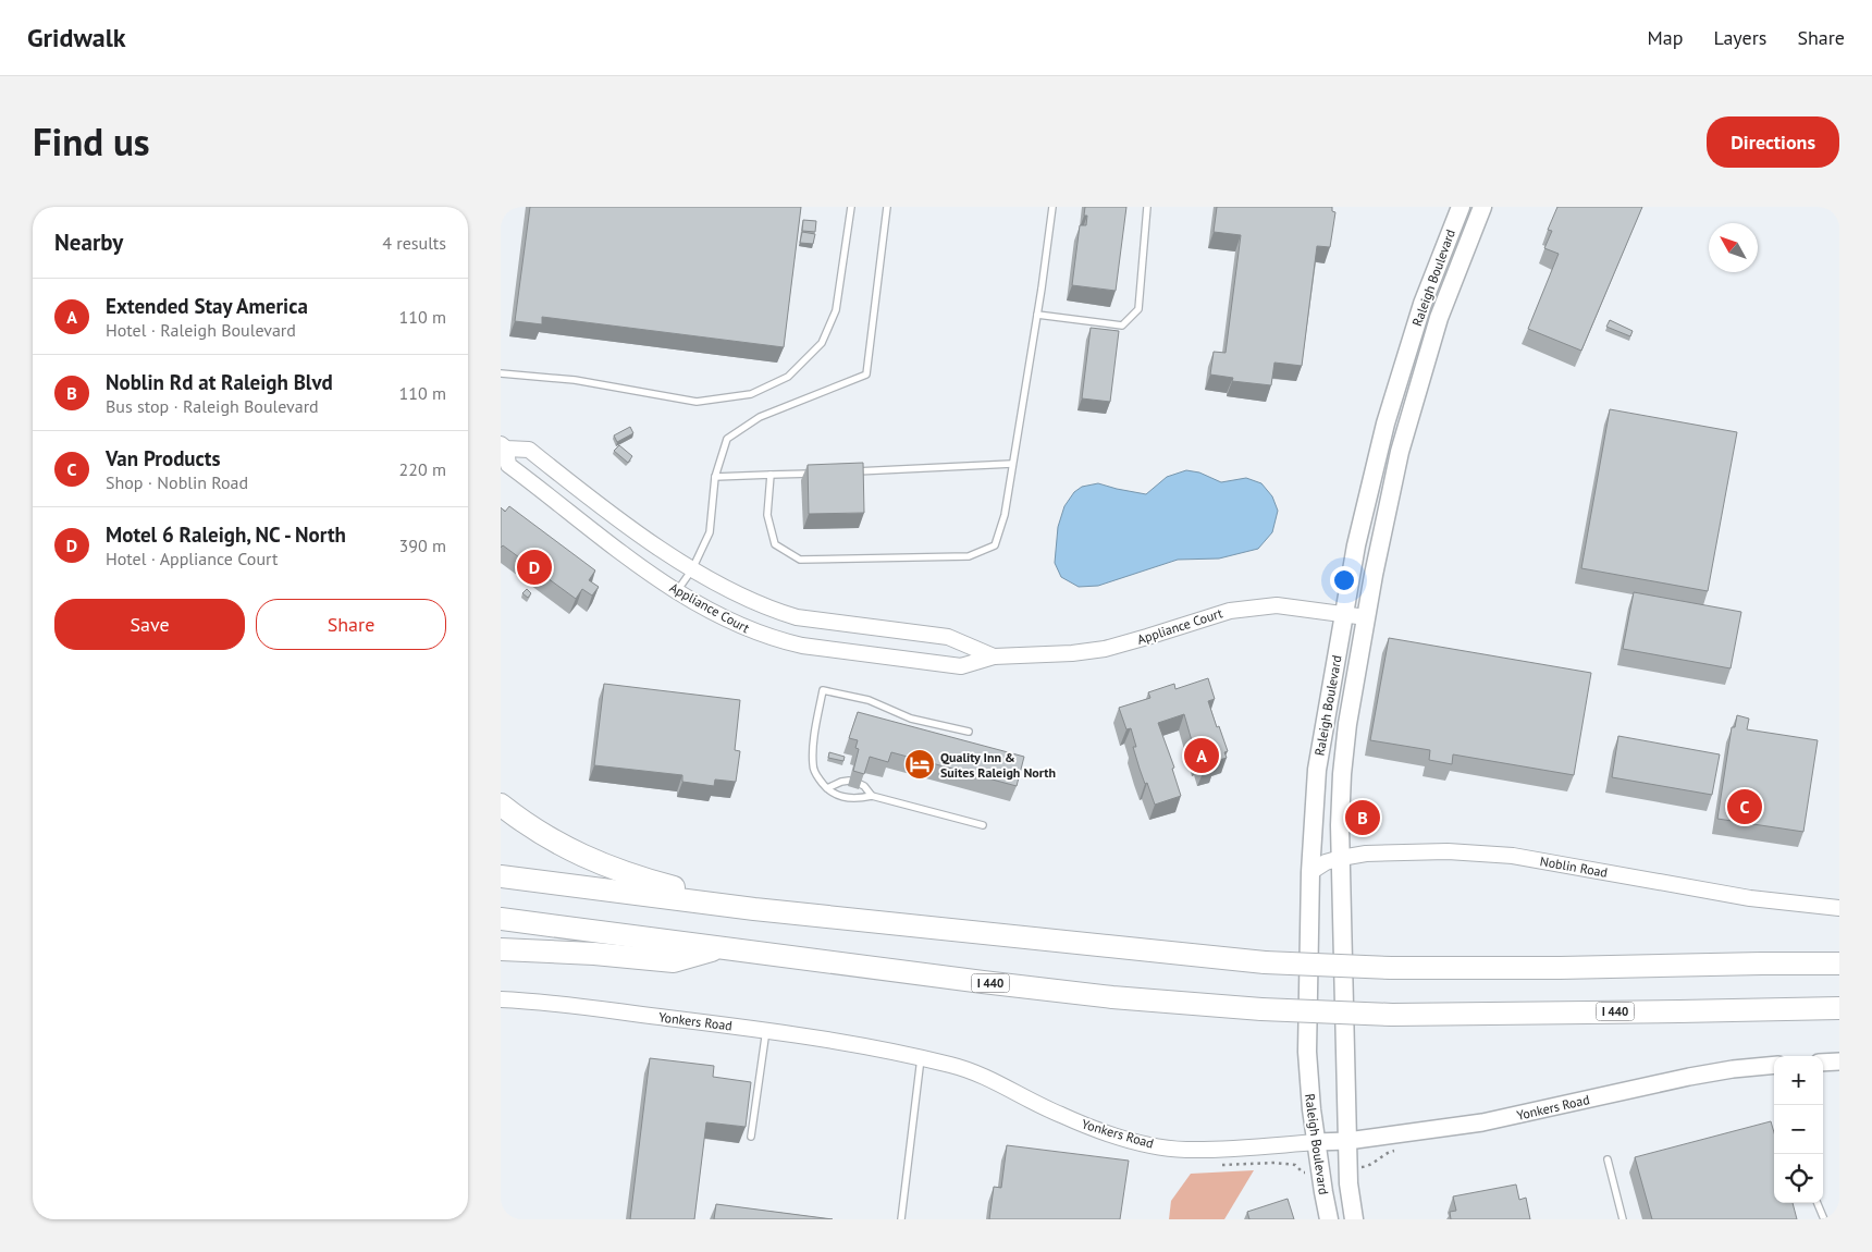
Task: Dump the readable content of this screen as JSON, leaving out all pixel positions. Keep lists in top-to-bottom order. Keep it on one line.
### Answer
{"streets":{"highway":["I 440"],"main road":["Raleigh Boulevard","Yonkers Road"],"street":["Appliance Court","Noblin Road"]},"crossings":[["Raleigh Boulevard","Appliance Court"],["Raleigh Boulevard","Noblin Road"],["Raleigh Boulevard","Yonkers Road"]],"places":{"hotel":["Quality Inn & Suites Raleigh North"]},"north":"top left","page":{"header":"Gridwalk","nav":["Map","Layers","Share"],"title":"Find us","buttons":["Directions",["Save","Share"]],"heading":["Nearby","4 results"],"list":[{"mark":"A","name":"Extended Stay America","note":"Hotel · Raleigh Boulevard","value":"110 m"},{"mark":"B","name":"Noblin Rd at Raleigh Blvd","note":"Bus stop · Raleigh Boulevard","value":"110 m"},{"mark":"C","name":"Van Products","note":"Shop · Noblin Road","value":"220 m"},{"mark":"D","name":"Motel 6 Raleigh, NC - North","note":"Hotel · Appliance Court","value":"390 m"}],"pins":["D","A","C","B"],"map_buttons":["+","−"]}}
